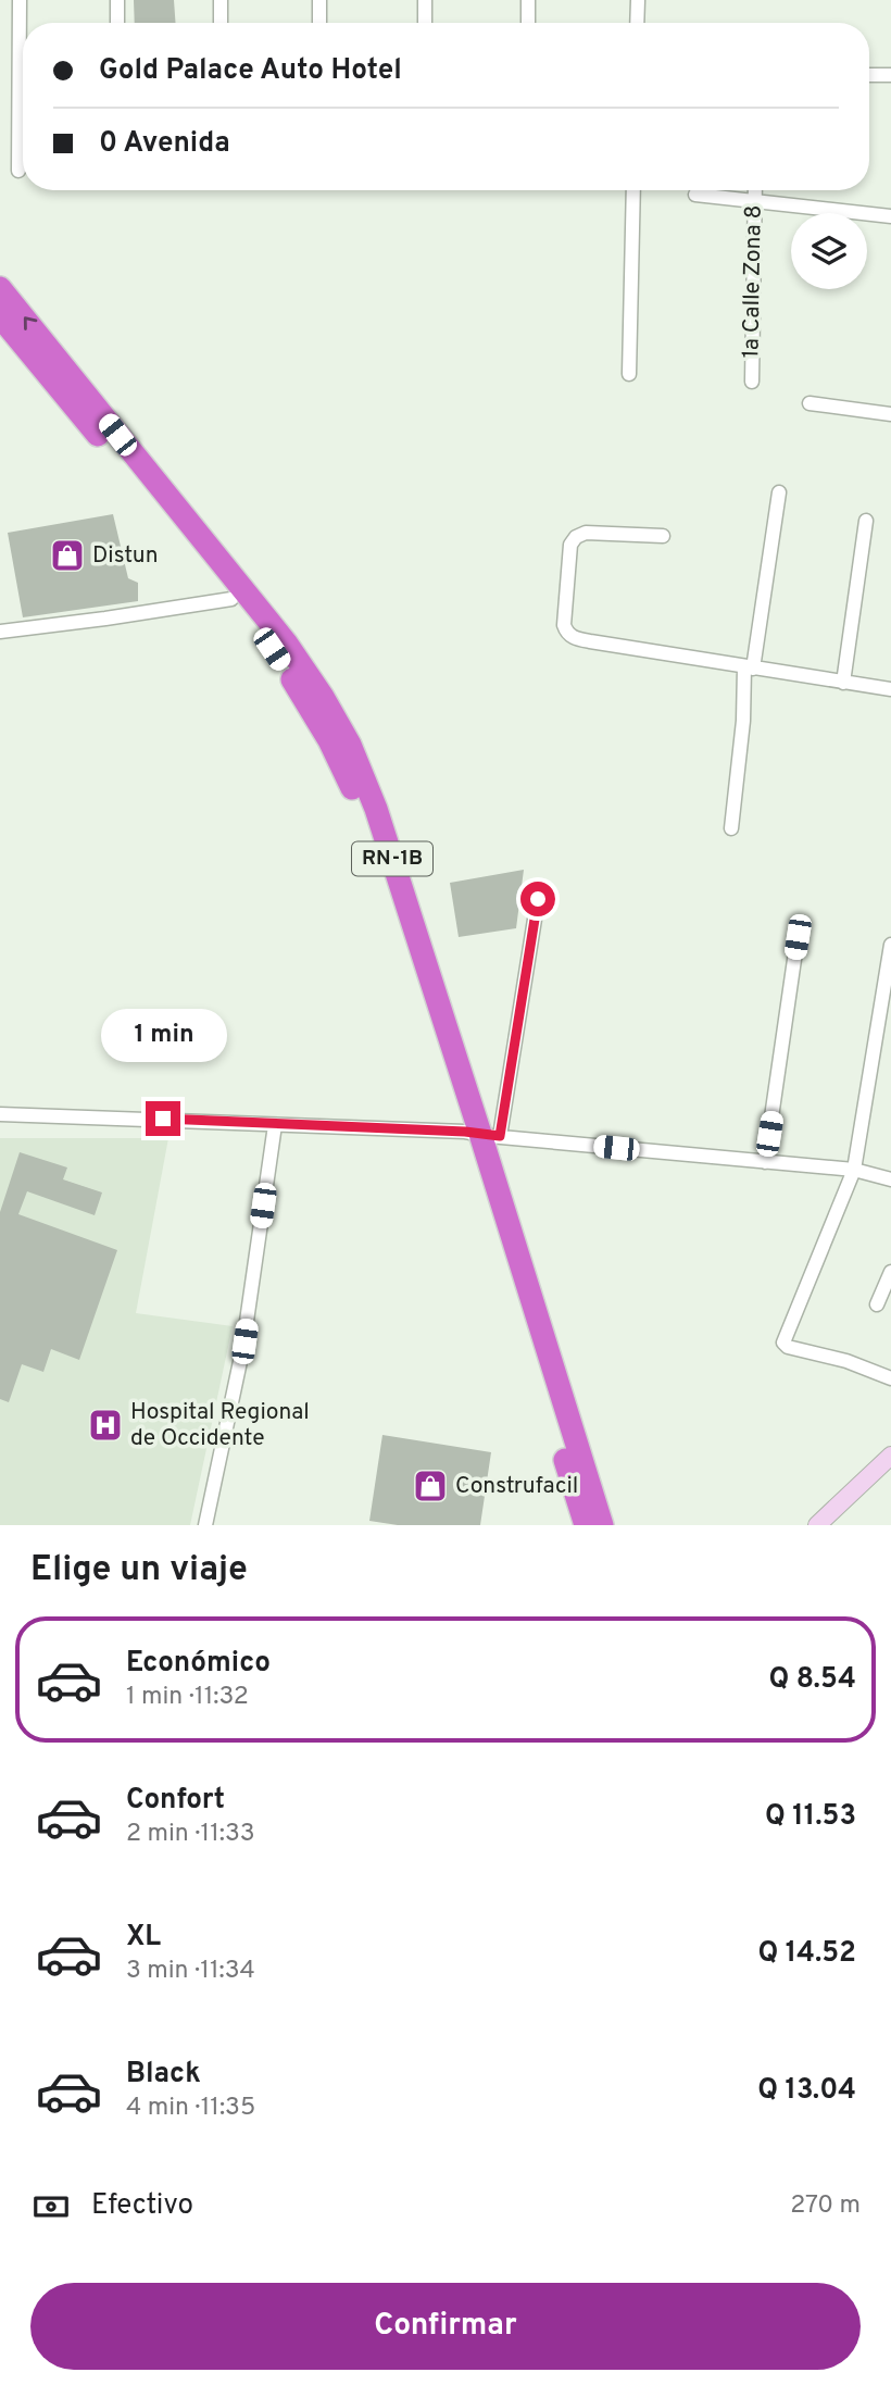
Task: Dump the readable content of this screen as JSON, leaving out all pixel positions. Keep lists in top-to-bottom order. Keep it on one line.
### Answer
{"streets":{"highway":["RN-1B"],"street":["1a Calle Zona 8"]},"places":{"shop":["Distun","Construfacil"],"hospital":["Hospital Regional de Occidente"]},"page":{"banner":["Gold Palace Auto Hotel","0 Avenida"],"bubble":"1 min","heading":"Elige un viaje","list":[{"name":"Económico","note":"1 min · 11:32","value":"Q 8.54"},{"name":"Confort","note":"2 min · 11:33","value":"Q 11.53"},{"name":"XL","note":"3 min · 11:34","value":"Q 14.52"},{"name":"Black","note":"4 min · 11:35","value":"Q 13.04"}],"pay":["Efectivo","270 m"],"buttons":"Confirmar"}}
